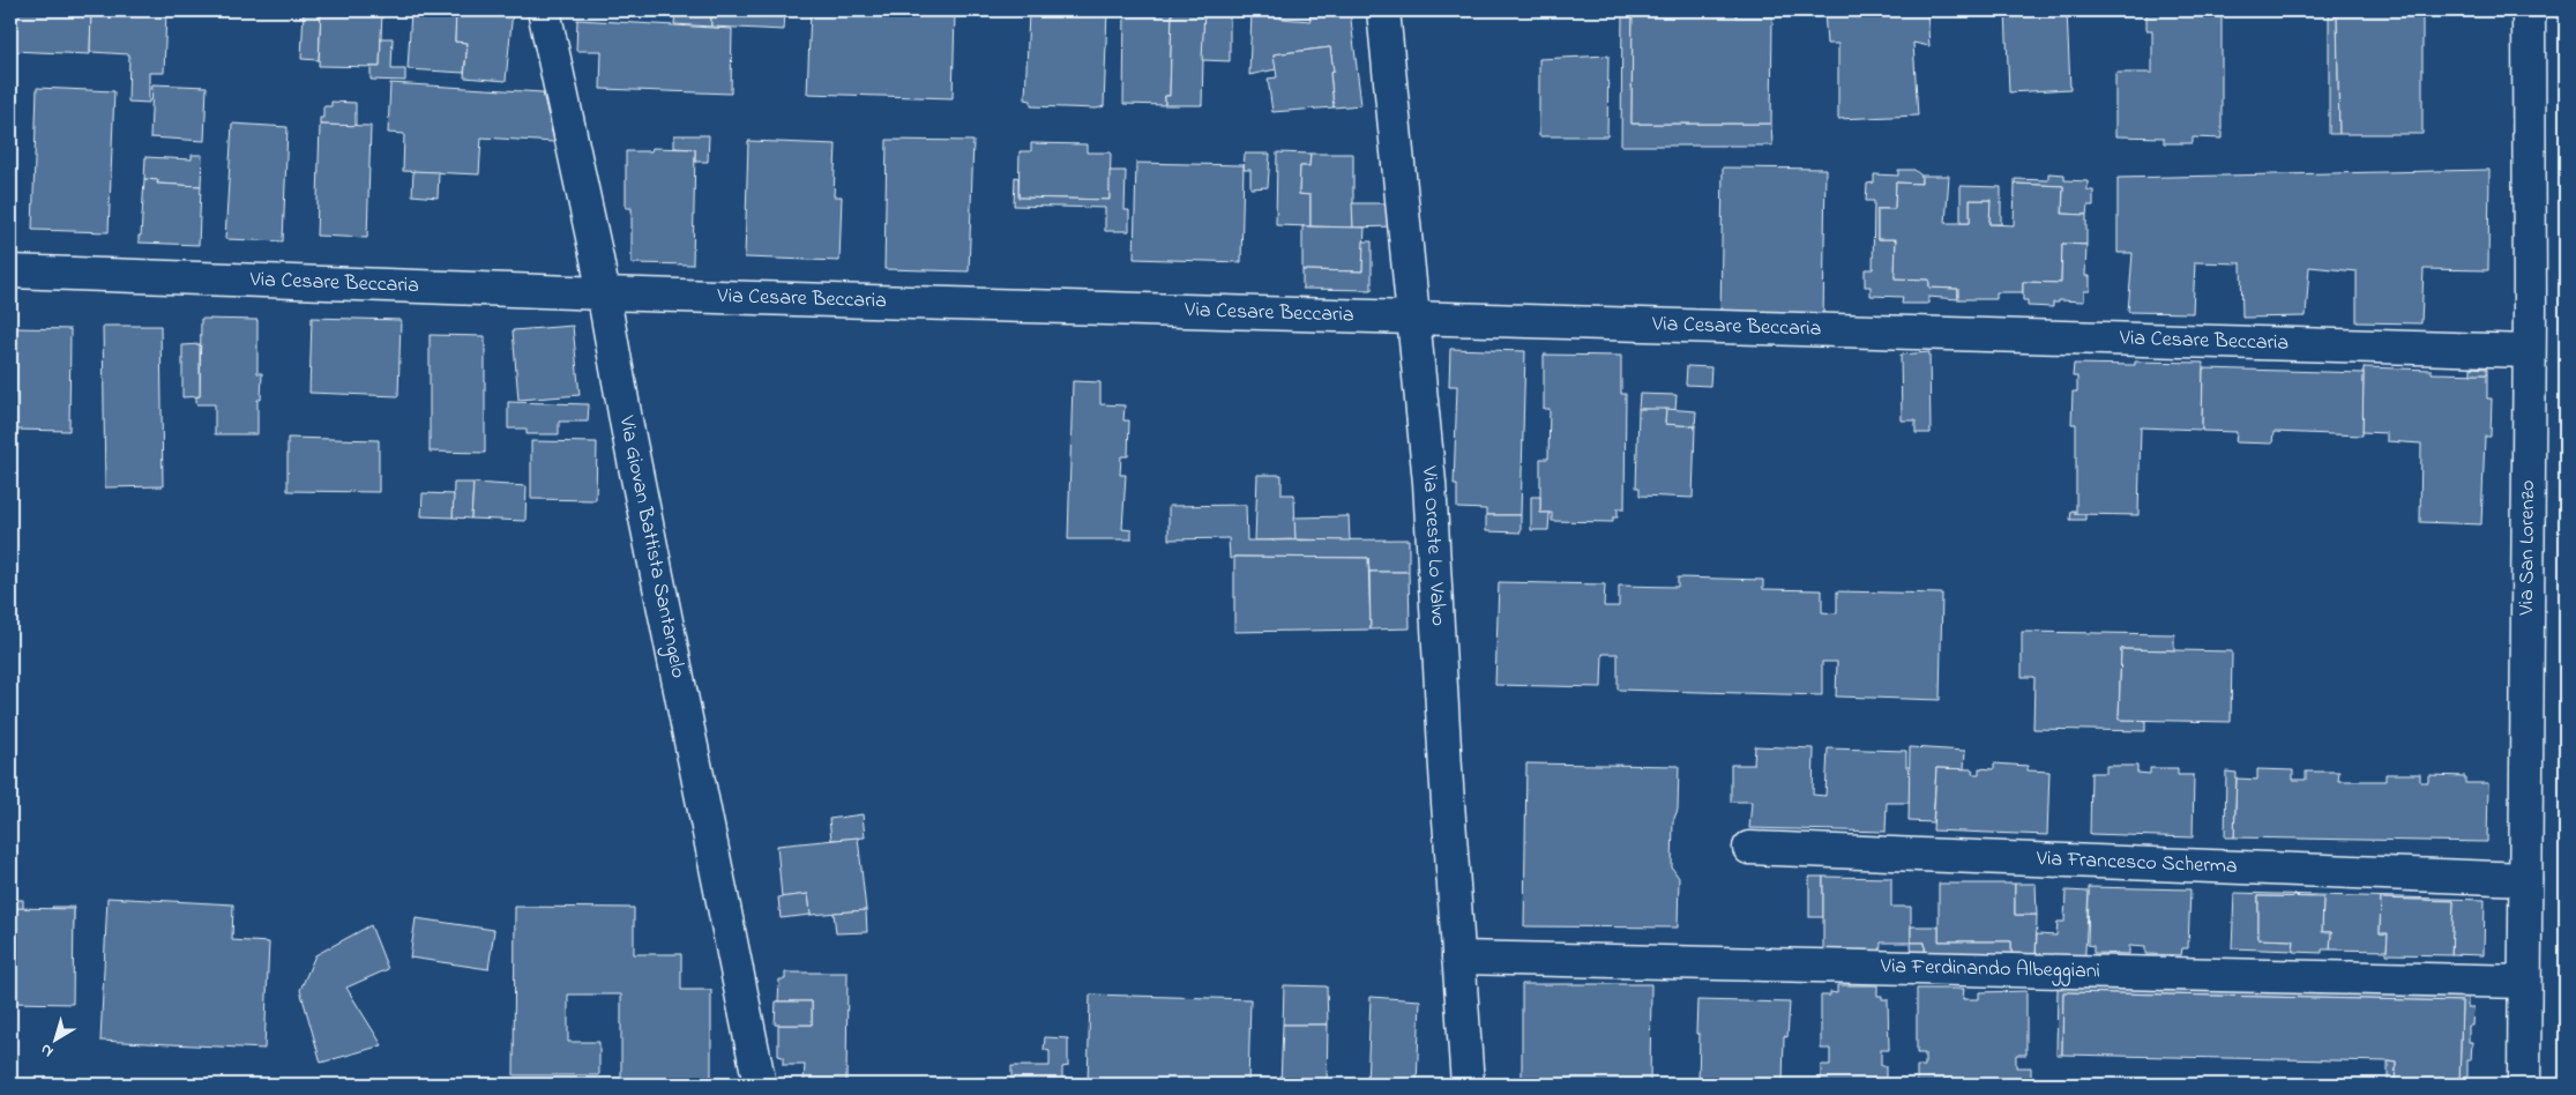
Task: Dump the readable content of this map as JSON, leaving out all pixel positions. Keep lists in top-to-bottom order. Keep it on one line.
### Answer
{"streets":{"street":["Via Cesare Beccaria","Via Oreste Lo Valvo","Via Giovan Battista Santangelo","Via San Lorenzo","Via Francesco Scherma","Via Ferdinando Albeggiani"]},"crossings":[["Via Cesare Beccaria","Via Oreste Lo Valvo"],["Via Cesare Beccaria","Via Giovan Battista Santangelo"],["Via Cesare Beccaria","Via San Lorenzo"],["Via Oreste Lo Valvo","Via Ferdinando Albeggiani"],["Via San Lorenzo","Via Francesco Scherma"],["Via San Lorenzo","Via Ferdinando Albeggiani"]],"north":"bottom left"}
